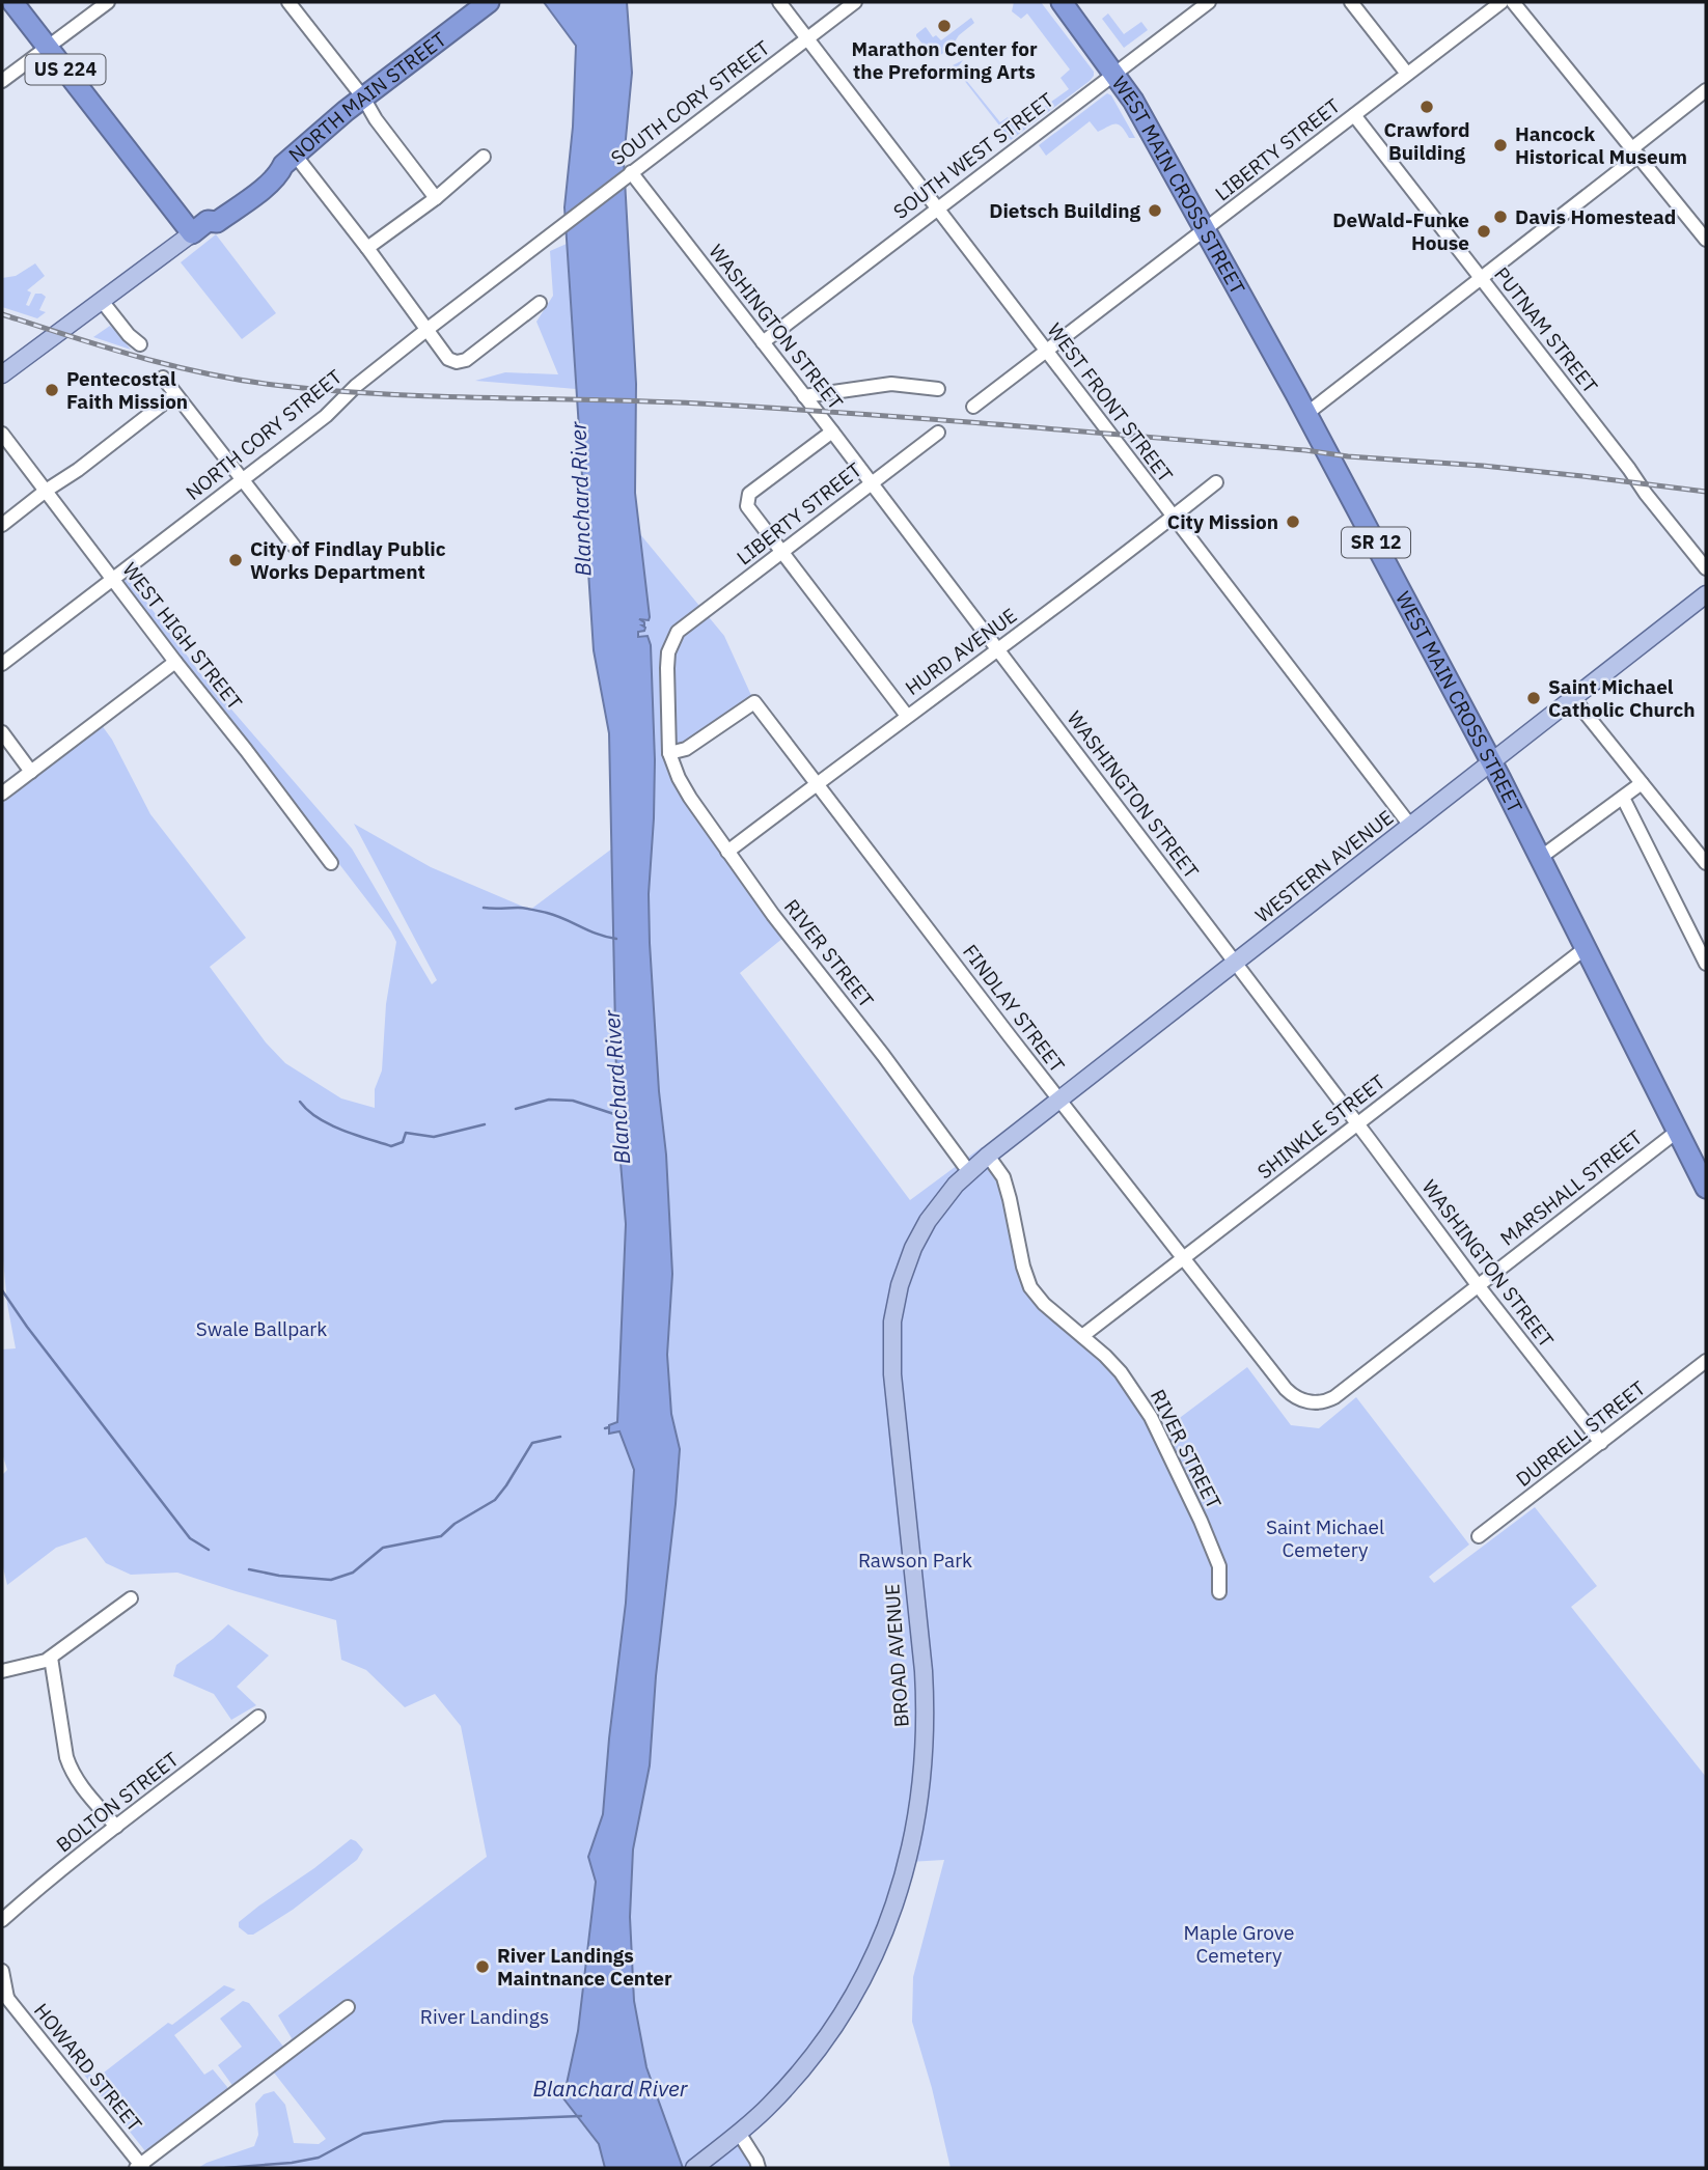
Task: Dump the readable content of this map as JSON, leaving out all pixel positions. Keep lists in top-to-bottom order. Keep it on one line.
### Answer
{"streets":{"highway":["US 224","NORTH MAIN STREET","WEST MAIN CROSS STREET","SR 12"],"main road":["WESTERN AVENUE","BROAD AVENUE"],"street":["SOUTH CORY STREET","LIBERTY STREET","SOUTH WEST STREET","WASHINGTON STREET","PUTNAM STREET","WEST FRONT STREET","NORTH CORY STREET","WEST HIGH STREET","HURD AVENUE","RIVER STREET","FINDLAY STREET","SHINKLE STREET","MARSHALL STREET","DURRELL STREET","BOLTON STREET","HOWARD STREET"]},"crossings":[["US 224","NORTH MAIN STREET"],["SOUTH CORY STREET","WASHINGTON STREET"],["SOUTH CORY STREET","WEST FRONT STREET"],["SOUTH CORY STREET","NORTH CORY STREET"],["LIBERTY STREET","WEST MAIN CROSS STREET"],["LIBERTY STREET","WASHINGTON STREET"],["LIBERTY STREET","PUTNAM STREET"],["LIBERTY STREET","WEST FRONT STREET"],["LIBERTY STREET","RIVER STREET"],["LIBERTY STREET","FINDLAY STREET"],["SOUTH WEST STREET","WEST MAIN CROSS STREET"],["SOUTH WEST STREET","WASHINGTON STREET"],["SOUTH WEST STREET","WEST FRONT STREET"],["WEST MAIN CROSS STREET","WESTERN AVENUE"],["WEST MAIN CROSS STREET","SHINKLE STREET"],["WEST MAIN CROSS STREET","MARSHALL STREET"],["WASHINGTON STREET","HURD AVENUE"],["WASHINGTON STREET","WESTERN AVENUE"],["WASHINGTON STREET","SHINKLE STREET"],["WASHINGTON STREET","MARSHALL STREET"],["WASHINGTON STREET","DURRELL STREET"],["WEST FRONT STREET","HURD AVENUE"],["WEST FRONT STREET","WESTERN AVENUE"],["NORTH CORY STREET","WEST HIGH STREET"],["HURD AVENUE","RIVER STREET"],["HURD AVENUE","FINDLAY STREET"],["WESTERN AVENUE","RIVER STREET"],["WESTERN AVENUE","FINDLAY STREET"],["WESTERN AVENUE","BROAD AVENUE"],["RIVER STREET","FINDLAY STREET"],["RIVER STREET","SHINKLE STREET"],["RIVER STREET","BROAD AVENUE"],["FINDLAY STREET","SHINKLE STREET"],["FINDLAY STREET","MARSHALL STREET"]],"water":["Blanchard River"],"parks":["Swale Ballpark","Saint Michael Cemetery","Rawson Park","Maple Grove Cemetery","River Landings"],"places":["Marathon Center for the Preforming Arts","Crawford Building","Hancock Historical Museum","Dietsch Building","Davis Homestead","DeWald-Funke House","Pentecostal Faith Mission","City Mission","City of Findlay Public Works Department","Saint Michael Catholic Church","River Landings Maintnance Center"]}
